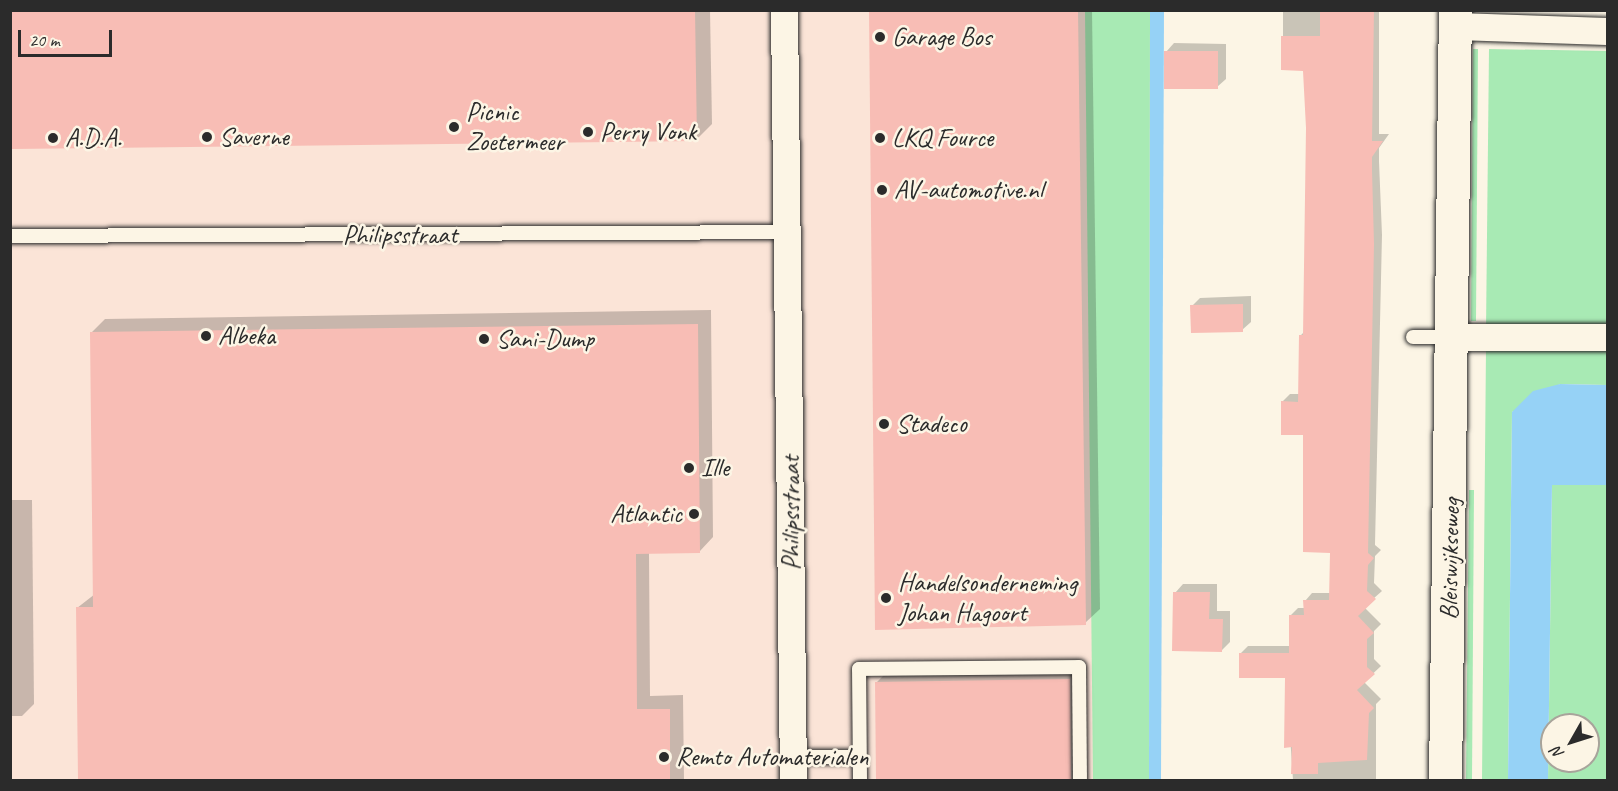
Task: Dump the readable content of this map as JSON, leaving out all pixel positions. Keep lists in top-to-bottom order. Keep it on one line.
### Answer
{"streets":{"street":["Philipsstraat","Bleiswijkseweg"]},"places":["Garage Bos","Picnic Zoetermeer","Perry Vonk","Saverne","A.D.A.","LKQ Fource","AV-automotive.nl","Albeka","Sani-Dump","Stadeco","Ille","Atlantic","Handelsonderneming Johan Hagoort","Remto Automaterialen"],"scale_bar":"20 m","north":"bottom left"}
